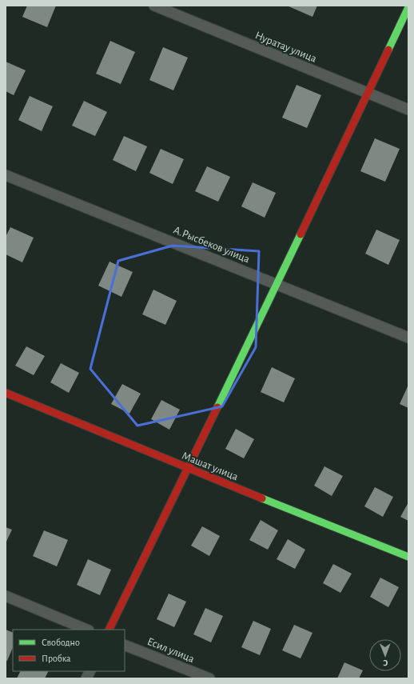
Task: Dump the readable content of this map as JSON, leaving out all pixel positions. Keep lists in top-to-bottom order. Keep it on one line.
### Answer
{"streets":{"street":["Нуратау улица","А.Рысбеков улица","Машат улица","Есил улица"]},"legend":["Свободно","Пробка"],"north":"bottom"}
